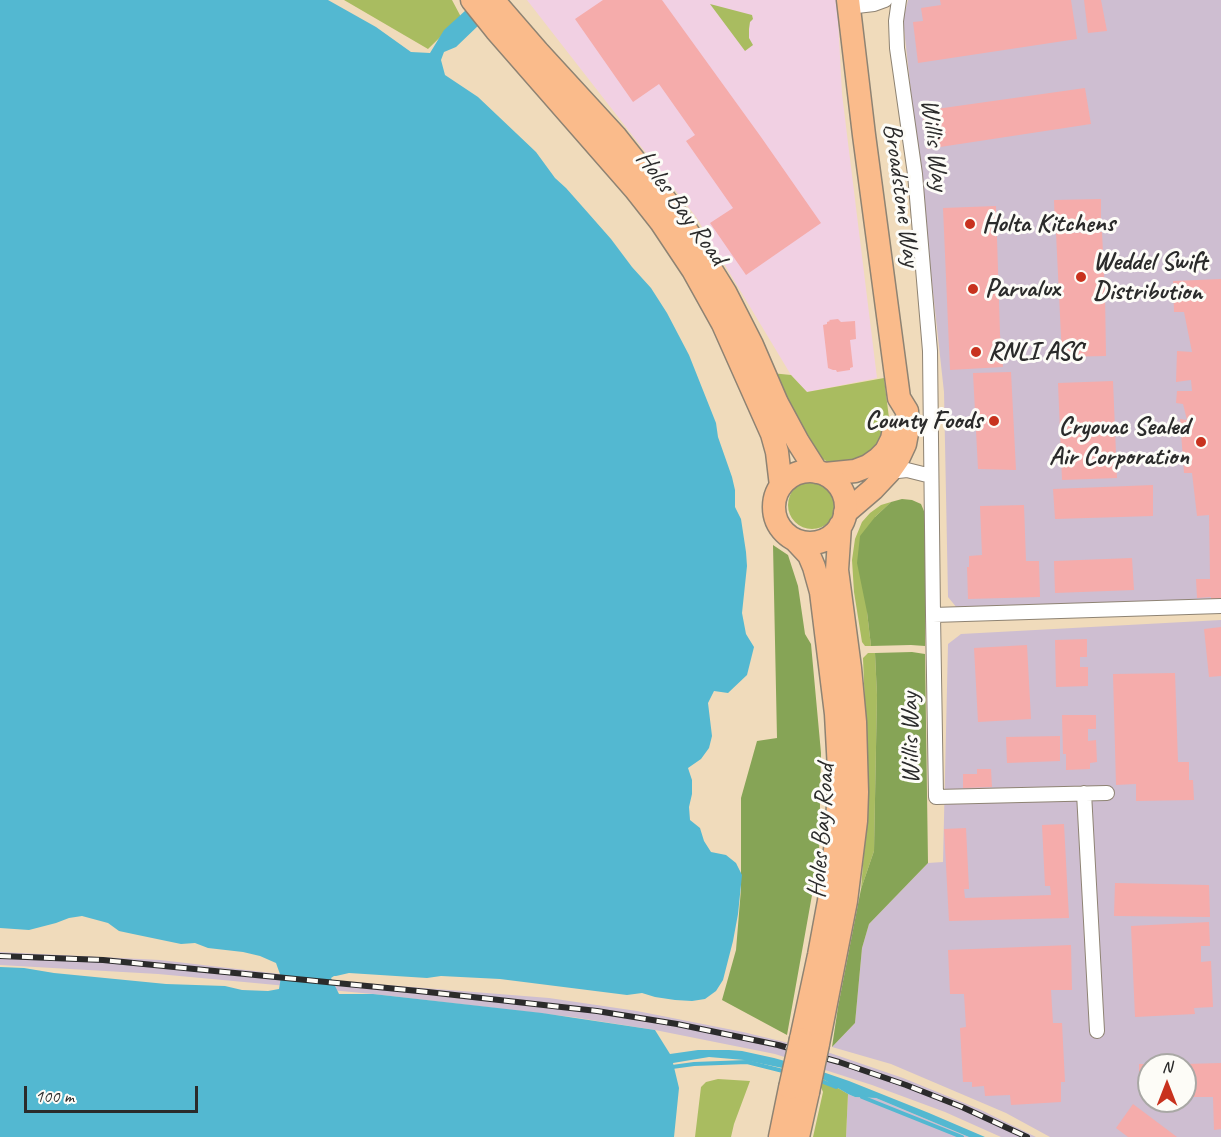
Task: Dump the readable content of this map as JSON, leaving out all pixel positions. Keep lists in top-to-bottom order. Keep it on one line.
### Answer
{"streets":{"main road":["Broadstone Way","Holes Bay Road"],"street":["Willis Way"]},"crossings":[["Broadstone Way","Holes Bay Road"]],"places":["Holta Kitchens","Weddel Swift Distribution","Parvalux","RNLI ASC","County Foods","Cryovac Sealed Air Corporation"],"scale_bar":"100 m","north":"top"}
